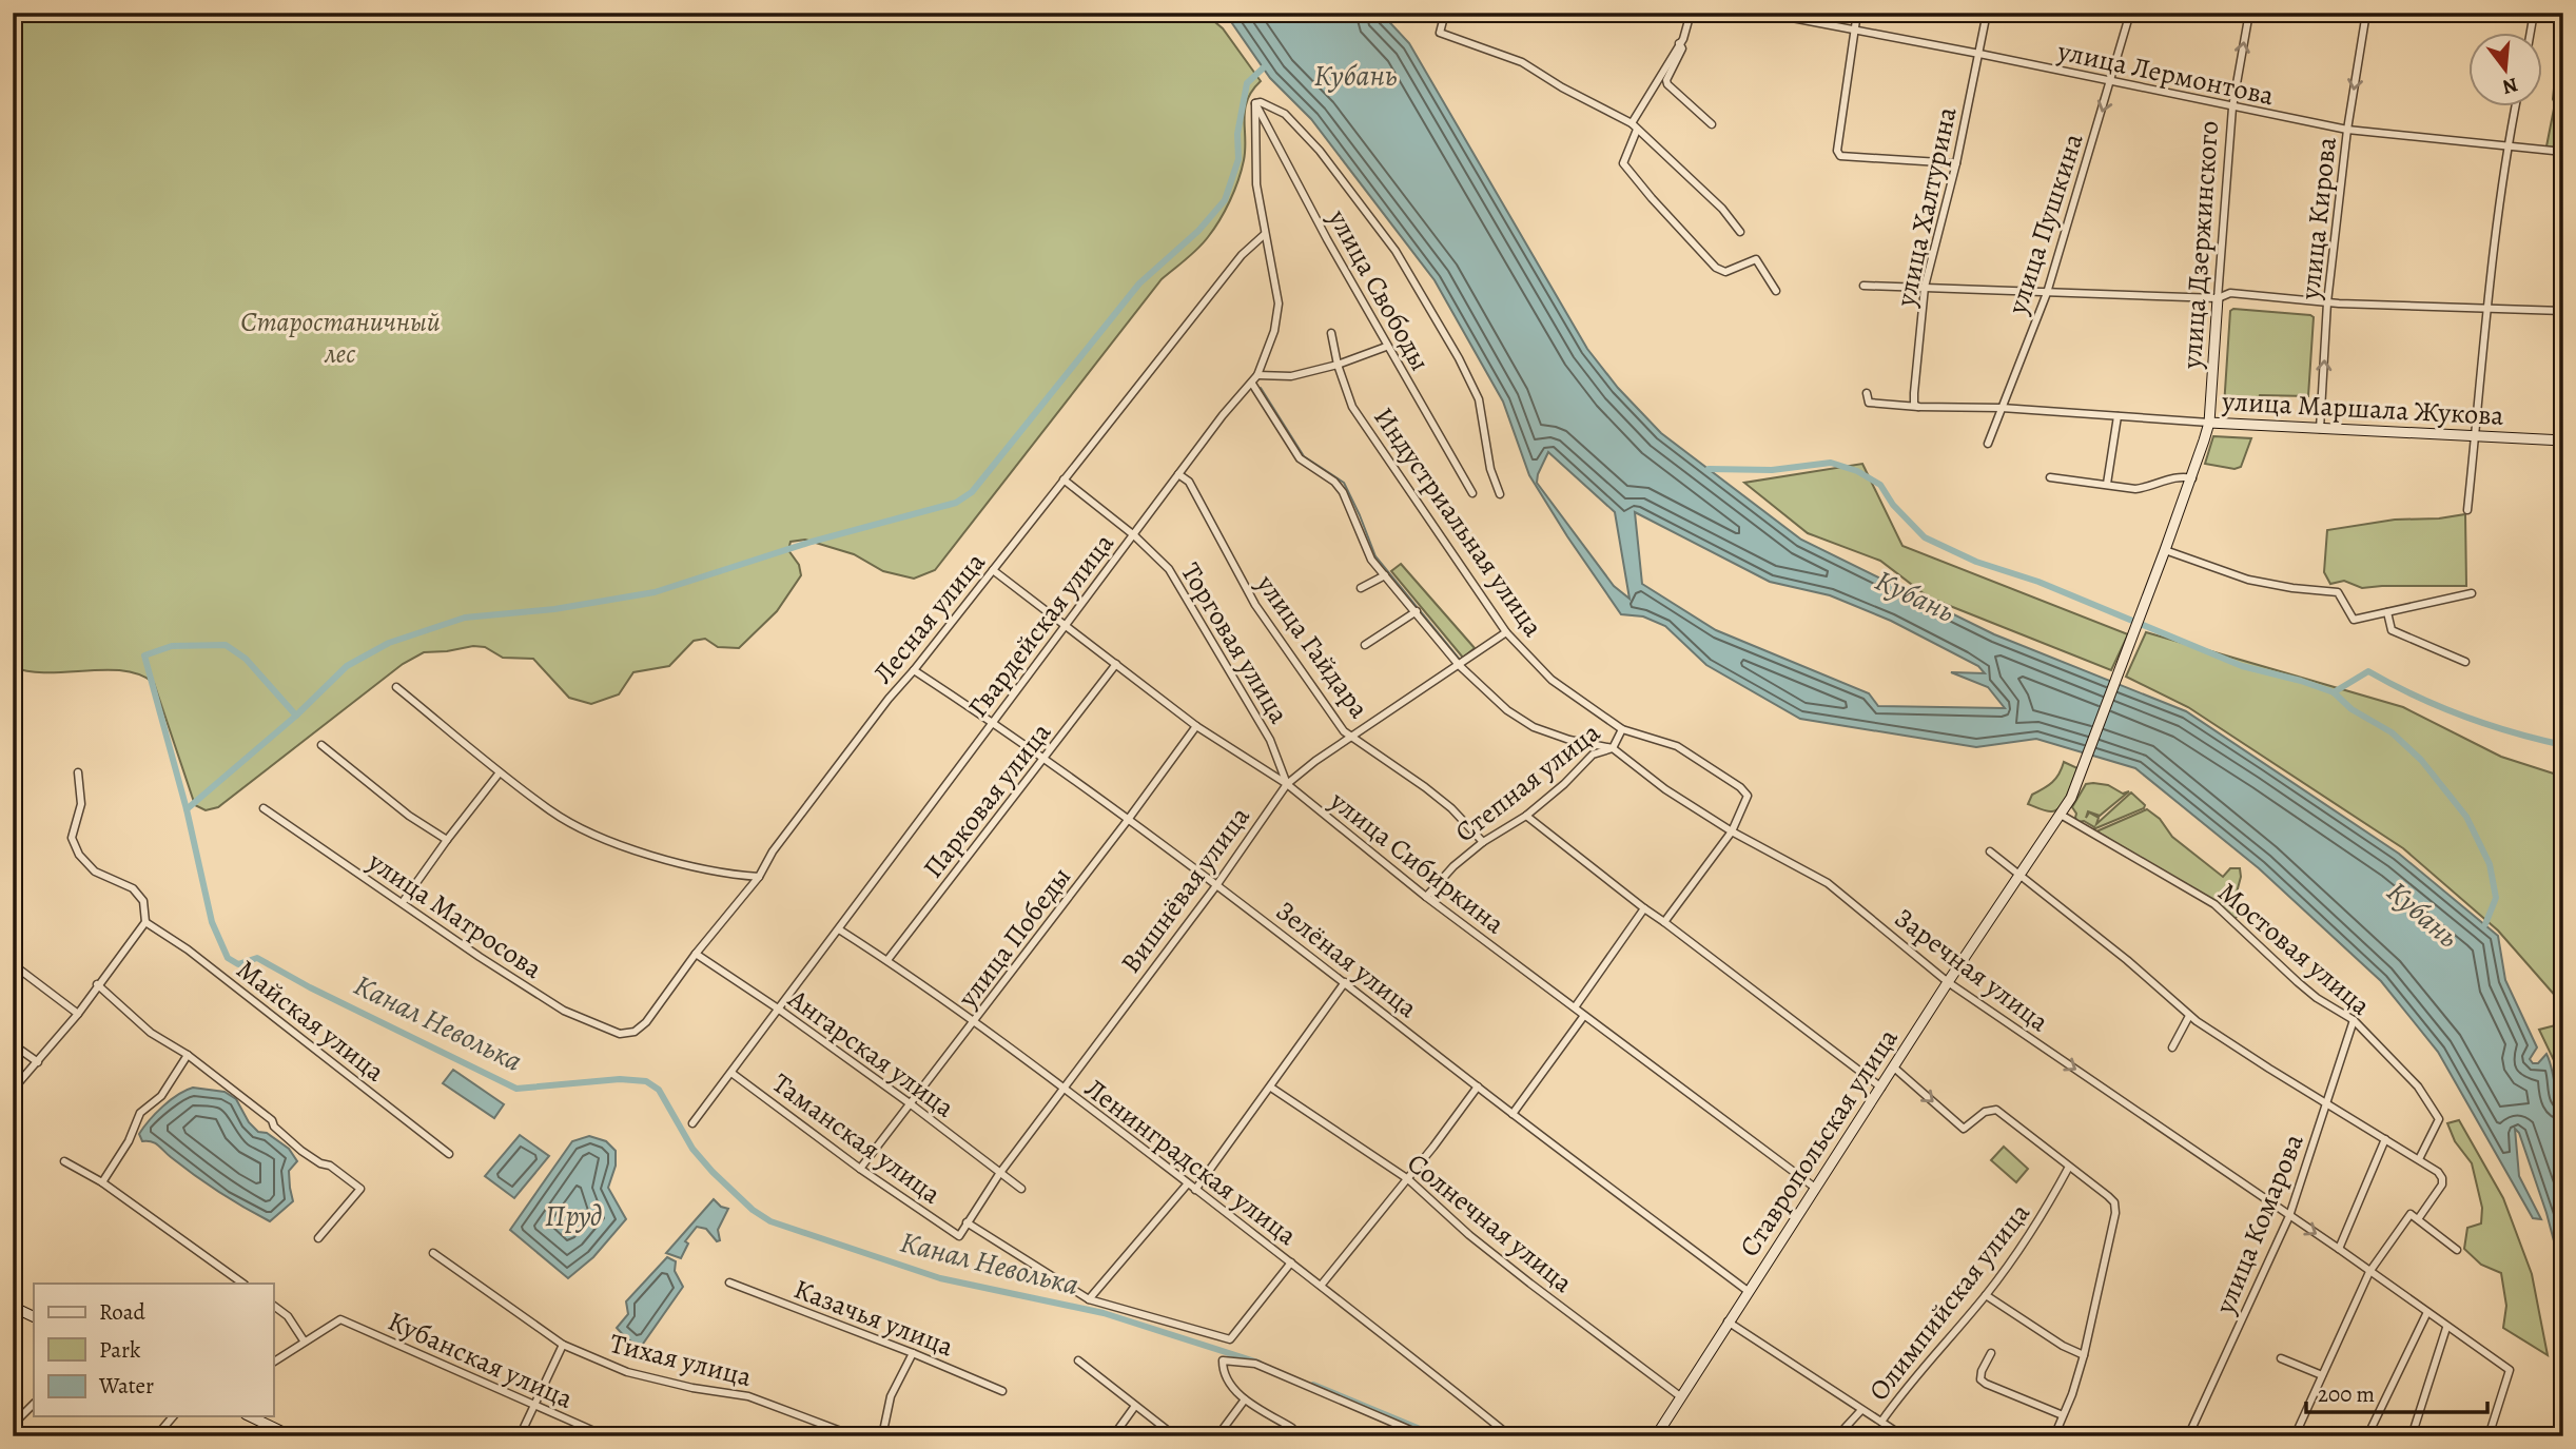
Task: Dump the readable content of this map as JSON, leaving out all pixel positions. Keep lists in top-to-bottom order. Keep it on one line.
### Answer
{"streets":{"main road":["улица Дзержинского","улица Маршала Жукова","Ставропольская улица"],"street":["улица Лермонтова","улица Халтурина","улица Кирова","улица Пушкина","улица Свободы","Индустриальная улица","Лесная улица","Гвардейская улица","Торговая улица","улица Гайдара","Степная улица","Парковая улица","улица Сибиркина","Вишнёвая улица","улица Матросова","улица Победы","Мостовая улица","Зелёная улица","Заречная улица","Майская улица","Ангарская улица","Таманская улица","Ленинградская улица","Солнечная улица","улица Комарова","Олимпийская улица","Казачья улица","Кубанская улица","Тихая улица"]},"crossings":[["улица Лермонтова","улица Халтурина"],["улица Лермонтова","улица Кирова"],["улица Лермонтова","улица Пушкина"],["улица Лермонтова","улица Дзержинского"],["улица Халтурина","улица Маршала Жукова"],["улица Кирова","улица Маршала Жукова"],["улица Пушкина","улица Маршала Жукова"],["улица Дзержинского","улица Маршала Жукова"],["улица Дзержинского","Ставропольская улица"],["улица Свободы","Гвардейская улица"],["Индустриальная улица","Степная улица"],["Индустриальная улица","Вишнёвая улица"],["Индустриальная улица","Заречная улица"],["Лесная улица","Гвардейская улица"],["Лесная улица","Торговая улица"],["Лесная улица","улица Сибиркина"],["Лесная улица","улица Матросова"],["Лесная улица","Зелёная улица"],["Лесная улица","Ангарская улица"],["Гвардейская улица","Торговая улица"],["Гвардейская улица","улица Гайдара"],["Гвардейская улица","улица Сибиркина"],["Гвардейская улица","Зелёная улица"],["Гвардейская улица","Заречная улица"],["Гвардейская улица","Ангарская улица"],["Гвардейская улица","Таманская улица"],["Гвардейская улица","Ленинградская улица"],["Торговая улица","улица Сибиркина"],["Торговая улица","Вишнёвая улица"],["улица Гайдара","Степная улица"],["улица Гайдара","Вишнёвая улица"],["Степная улица","улица Сибиркина"],["Степная улица","Заречная улица"],["Парковая улица","улица Сибиркина"],["Парковая улица","Зелёная улица"],["Парковая улица","Ленинградская улица"],["улица Сибиркина","Вишнёвая улица"],["улица Сибиркина","улица Победы"],["улица Сибиркина","Ставропольская улица"],["Вишнёвая улица","Зелёная улица"],["Вишнёвая улица","Заречная улица"],["Вишнёвая улица","Ангарская улица"],["Вишнёвая улица","Таманская улица"],["Вишнёвая улица","Ленинградская улица"],["улица Победы","Зелёная улица"],["улица Победы","Ангарская улица"],["улица Победы","Таманская улица"],["улица Победы","Ленинградская улица"],["Мостовая улица","Ставропольская улица"],["Мостовая улица","улица Комарова"],["Зелёная улица","Ставропольская улица"],["Заречная улица","Ставропольская улица"],["Заречная улица","улица Комарова"],["Таманская улица","Ленинградская улица"],["Ставропольская улица","Солнечная улица"]],"one_way":["улица Пушкина"],"water":["Кубань","Канал Неволька","Пруд"],"parks":["Старостаничный лес"],"legend":["Road","Park","Water"],"scale_bar":"200 m","north":"bottom"}
